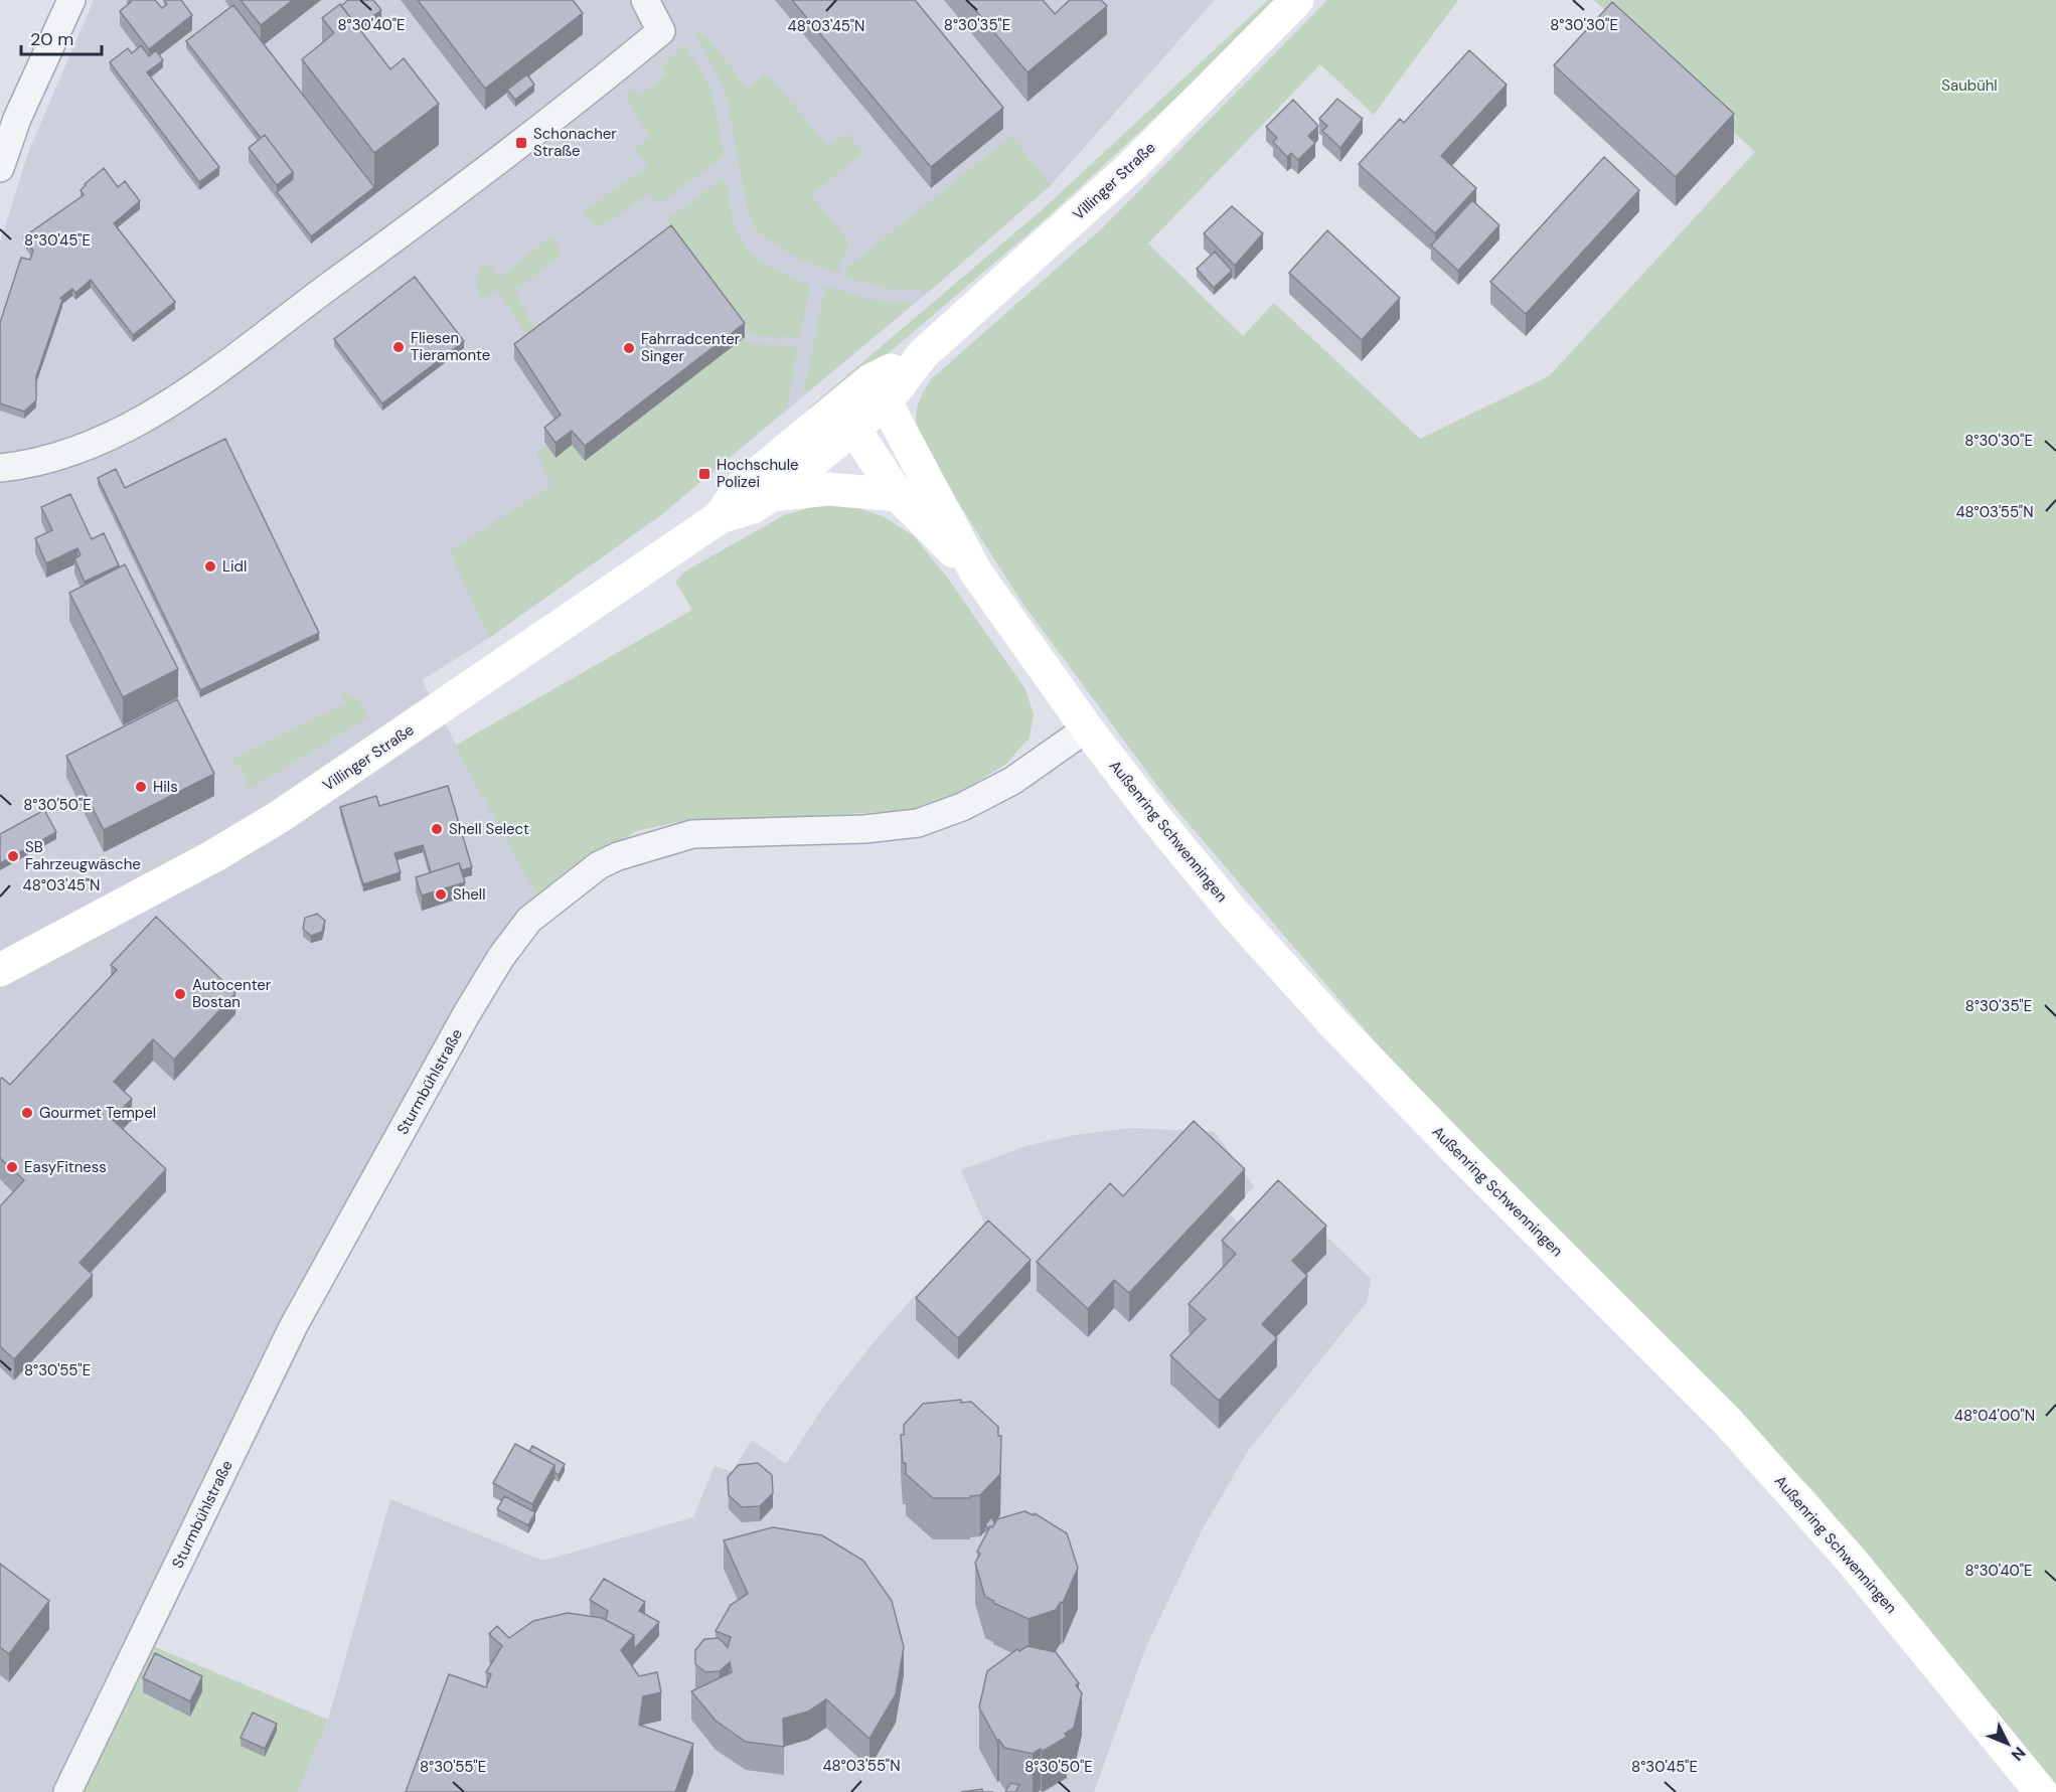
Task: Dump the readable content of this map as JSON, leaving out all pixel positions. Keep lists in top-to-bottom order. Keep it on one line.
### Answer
{"streets":{"street":["Villinger Straße","Außenring Schwenningen","Sturmbühlstraße"]},"crossings":[["Villinger Straße","Außenring Schwenningen"],["Außenring Schwenningen","Sturmbühlstraße"]],"parks":["Saubühl"],"places":{"transit":["Schonacher Straße","Hochschule Polizei"],"other":["Fliesen Tieramonte","Fahrradcenter Singer","Lidl","Hils","Shell Select","SB Fahrzeugwäsche","Shell","Autocenter Bostan","Gourmet Tempel","EasyFitness"]},"scale_bar":"20 m","north":"bottom right","coordinates":["8°30'40\"E","8°30'35\"E","8°30'30\"E","48°03'45\"N","8°30'45\"E","48°03'55\"N","8°30'50\"E","8°30'55\"E","48°04'00\"N"]}
